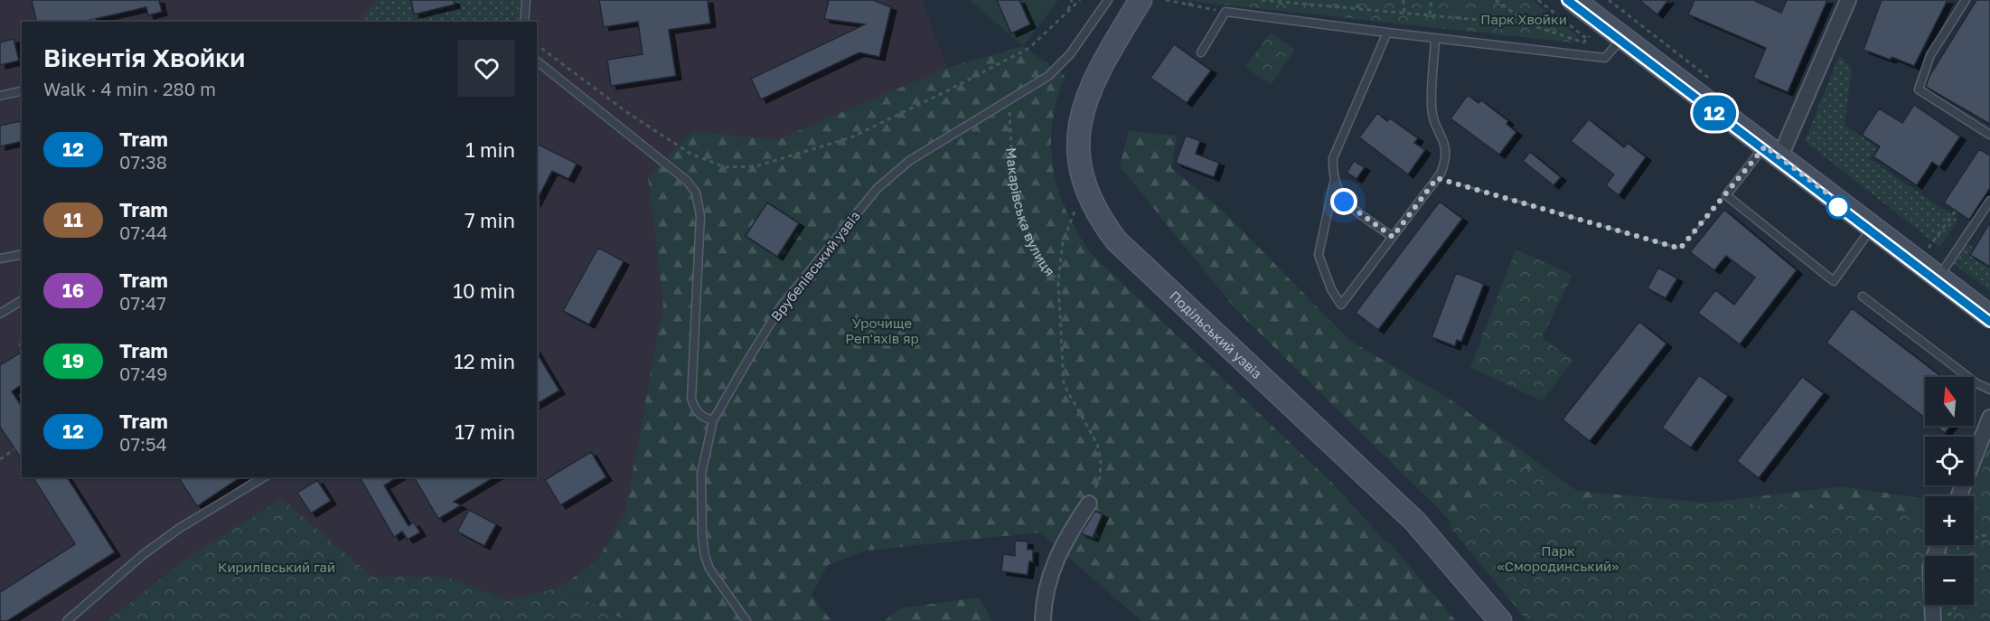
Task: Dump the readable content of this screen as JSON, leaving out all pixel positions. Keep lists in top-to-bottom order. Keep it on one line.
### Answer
{"streets":{"street":["Подільський узвіз"],"lane":["Врубелівський узвіз"],"path":["Макарівська вулиця"]},"crossings":[["Макарівська вулиця","Врубелівський узвіз"]],"parks":["Парк Хвойки","Урочище Реп'яхів яр","Парк «Смородинський»","Кирилівський гай"],"lines":["tram line 12"],"north":"top","page":{"on_map":"12","heading":["Вікентія Хвойки","Walk · 4 min · 280 m"],"list":[{"mark":"12","name":"Tram","note":"07:38","value":"1 min"},{"mark":"11","name":"Tram","note":"07:44","value":"7 min"},{"mark":"16","name":"Tram","note":"07:47","value":"10 min"},{"mark":"19","name":"Tram","note":"07:49","value":"12 min"},{"mark":"12","name":"Tram","note":"07:54","value":"17 min"}],"map_buttons":["+","−"]}}
